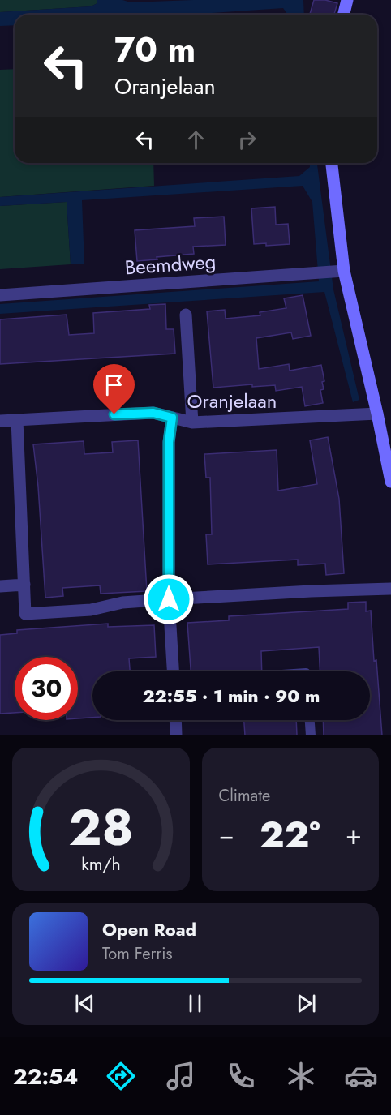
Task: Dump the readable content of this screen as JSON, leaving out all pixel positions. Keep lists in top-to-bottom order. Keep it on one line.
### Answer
{"streets":{"street":["Beemdweg","Oranjelaan"]},"page":{"turn":["70 m","Oranjelaan"],"limit":"30","trip":"22:55 · 1 min · 90 m","tile":"Climate","heat":["−","22°","+"],"song":["Open Road","Tom Ferris"],"tabs":"22:54","gauge":["28","km/h"]}}
